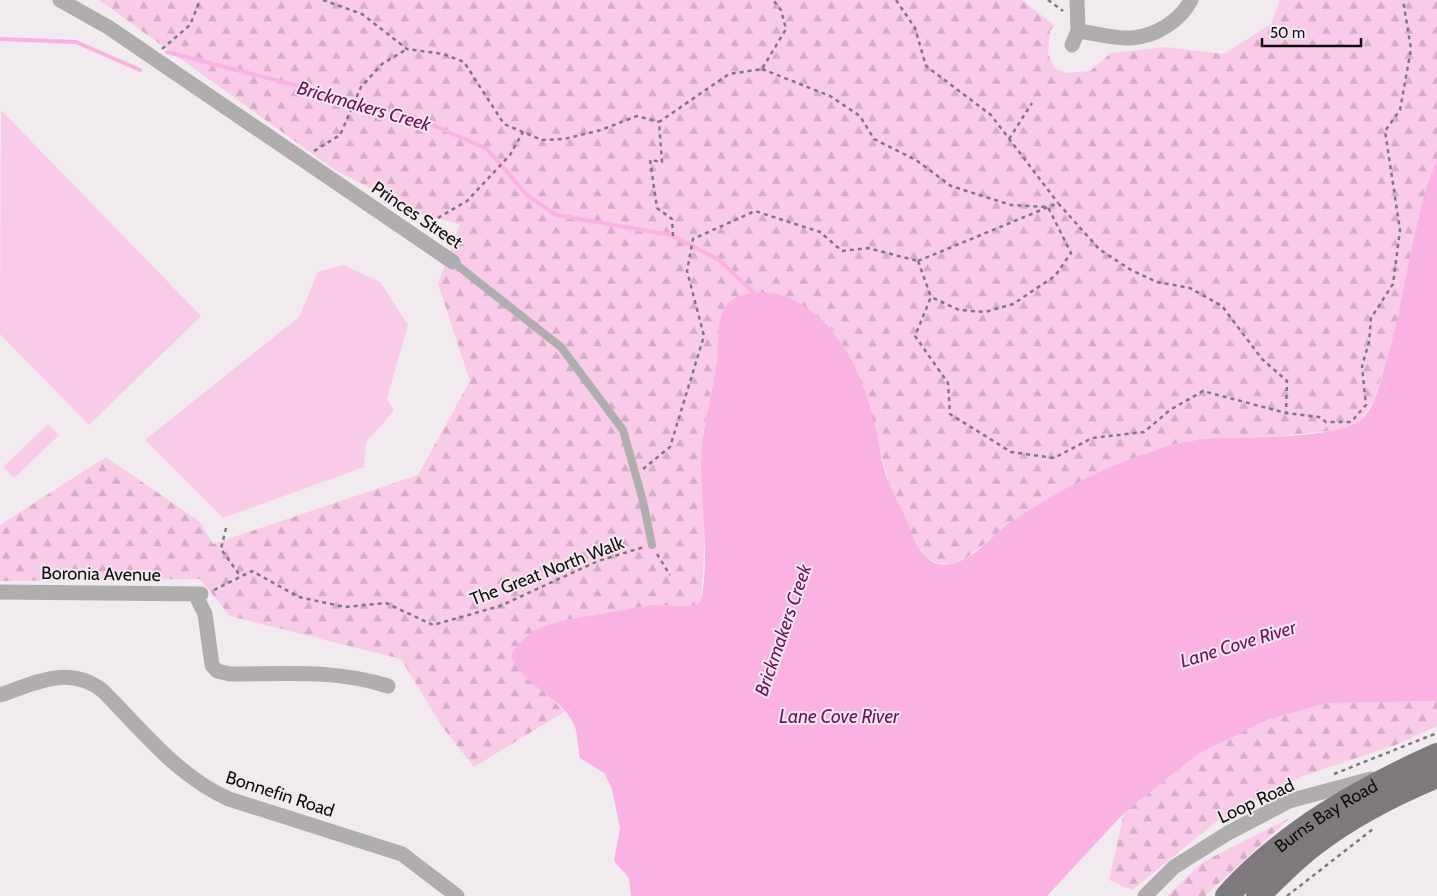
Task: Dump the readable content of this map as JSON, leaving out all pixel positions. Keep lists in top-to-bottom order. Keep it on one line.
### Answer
{"streets":{"main road":["Burns Bay Road"],"street":["Princes Street","Boronia Avenue","Bonnefin Road","Loop Road"],"path":["The Great North Walk"]},"crossings":[["Princes Street","The Great North Walk"],["The Great North Walk","Boronia Avenue"],["Loop Road","Burns Bay Road"]],"water":["Brickmakers Creek","Lane Cove River"],"scale_bar":"50 m"}
